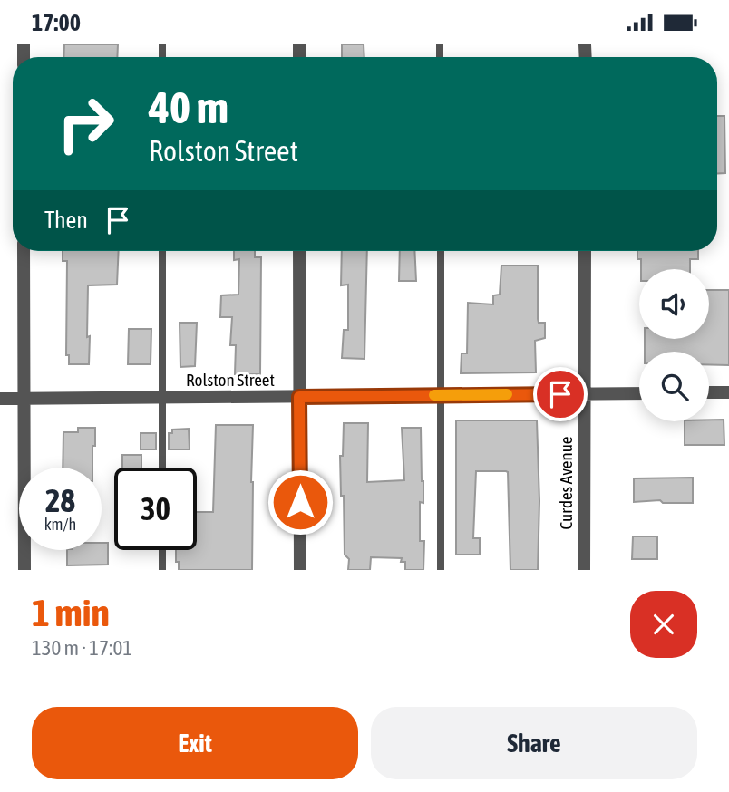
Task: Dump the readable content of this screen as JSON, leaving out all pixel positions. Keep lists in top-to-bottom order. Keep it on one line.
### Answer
{"streets":{"street":["Rolston Street","Curdes Avenue"]},"crossings":[["Rolston Street","Curdes Avenue"]],"page":{"status":"17:00","turn":["40 m","Rolston Street"],"then":"Then","speed":"28 km/h","limit":"30","heading":["1 min","130 m · 17:01"],"buttons":["Exit","Share"]}}
